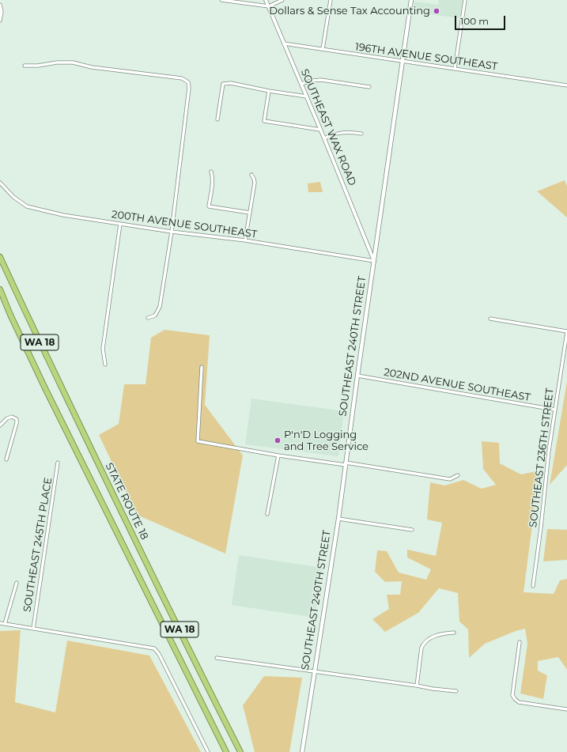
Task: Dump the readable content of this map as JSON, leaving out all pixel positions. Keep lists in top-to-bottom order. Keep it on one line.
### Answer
{"streets":{"highway":["WA 18","STATE ROUTE 18"],"main road":["SOUTHEAST 240TH STREET"],"street":["196TH AVENUE SOUTHEAST","SOUTHEAST WAX ROAD","200TH AVENUE SOUTHEAST","202ND AVENUE SOUTHEAST","SOUTHEAST 236TH STREET","SOUTHEAST 245TH PLACE"]},"crossings":[["196TH AVENUE SOUTHEAST","SOUTHEAST WAX ROAD"],["196TH AVENUE SOUTHEAST","SOUTHEAST 240TH STREET"],["SOUTHEAST WAX ROAD","200TH AVENUE SOUTHEAST"],["SOUTHEAST WAX ROAD","SOUTHEAST 240TH STREET"],["200TH AVENUE SOUTHEAST","SOUTHEAST 240TH STREET"],["SOUTHEAST 240TH STREET","202ND AVENUE SOUTHEAST"],["202ND AVENUE SOUTHEAST","SOUTHEAST 236TH STREET"]],"places":["Dollars & Sense Tax Accounting","P'n'D Logging and Tree Service"],"scale_bar":"100 m"}
